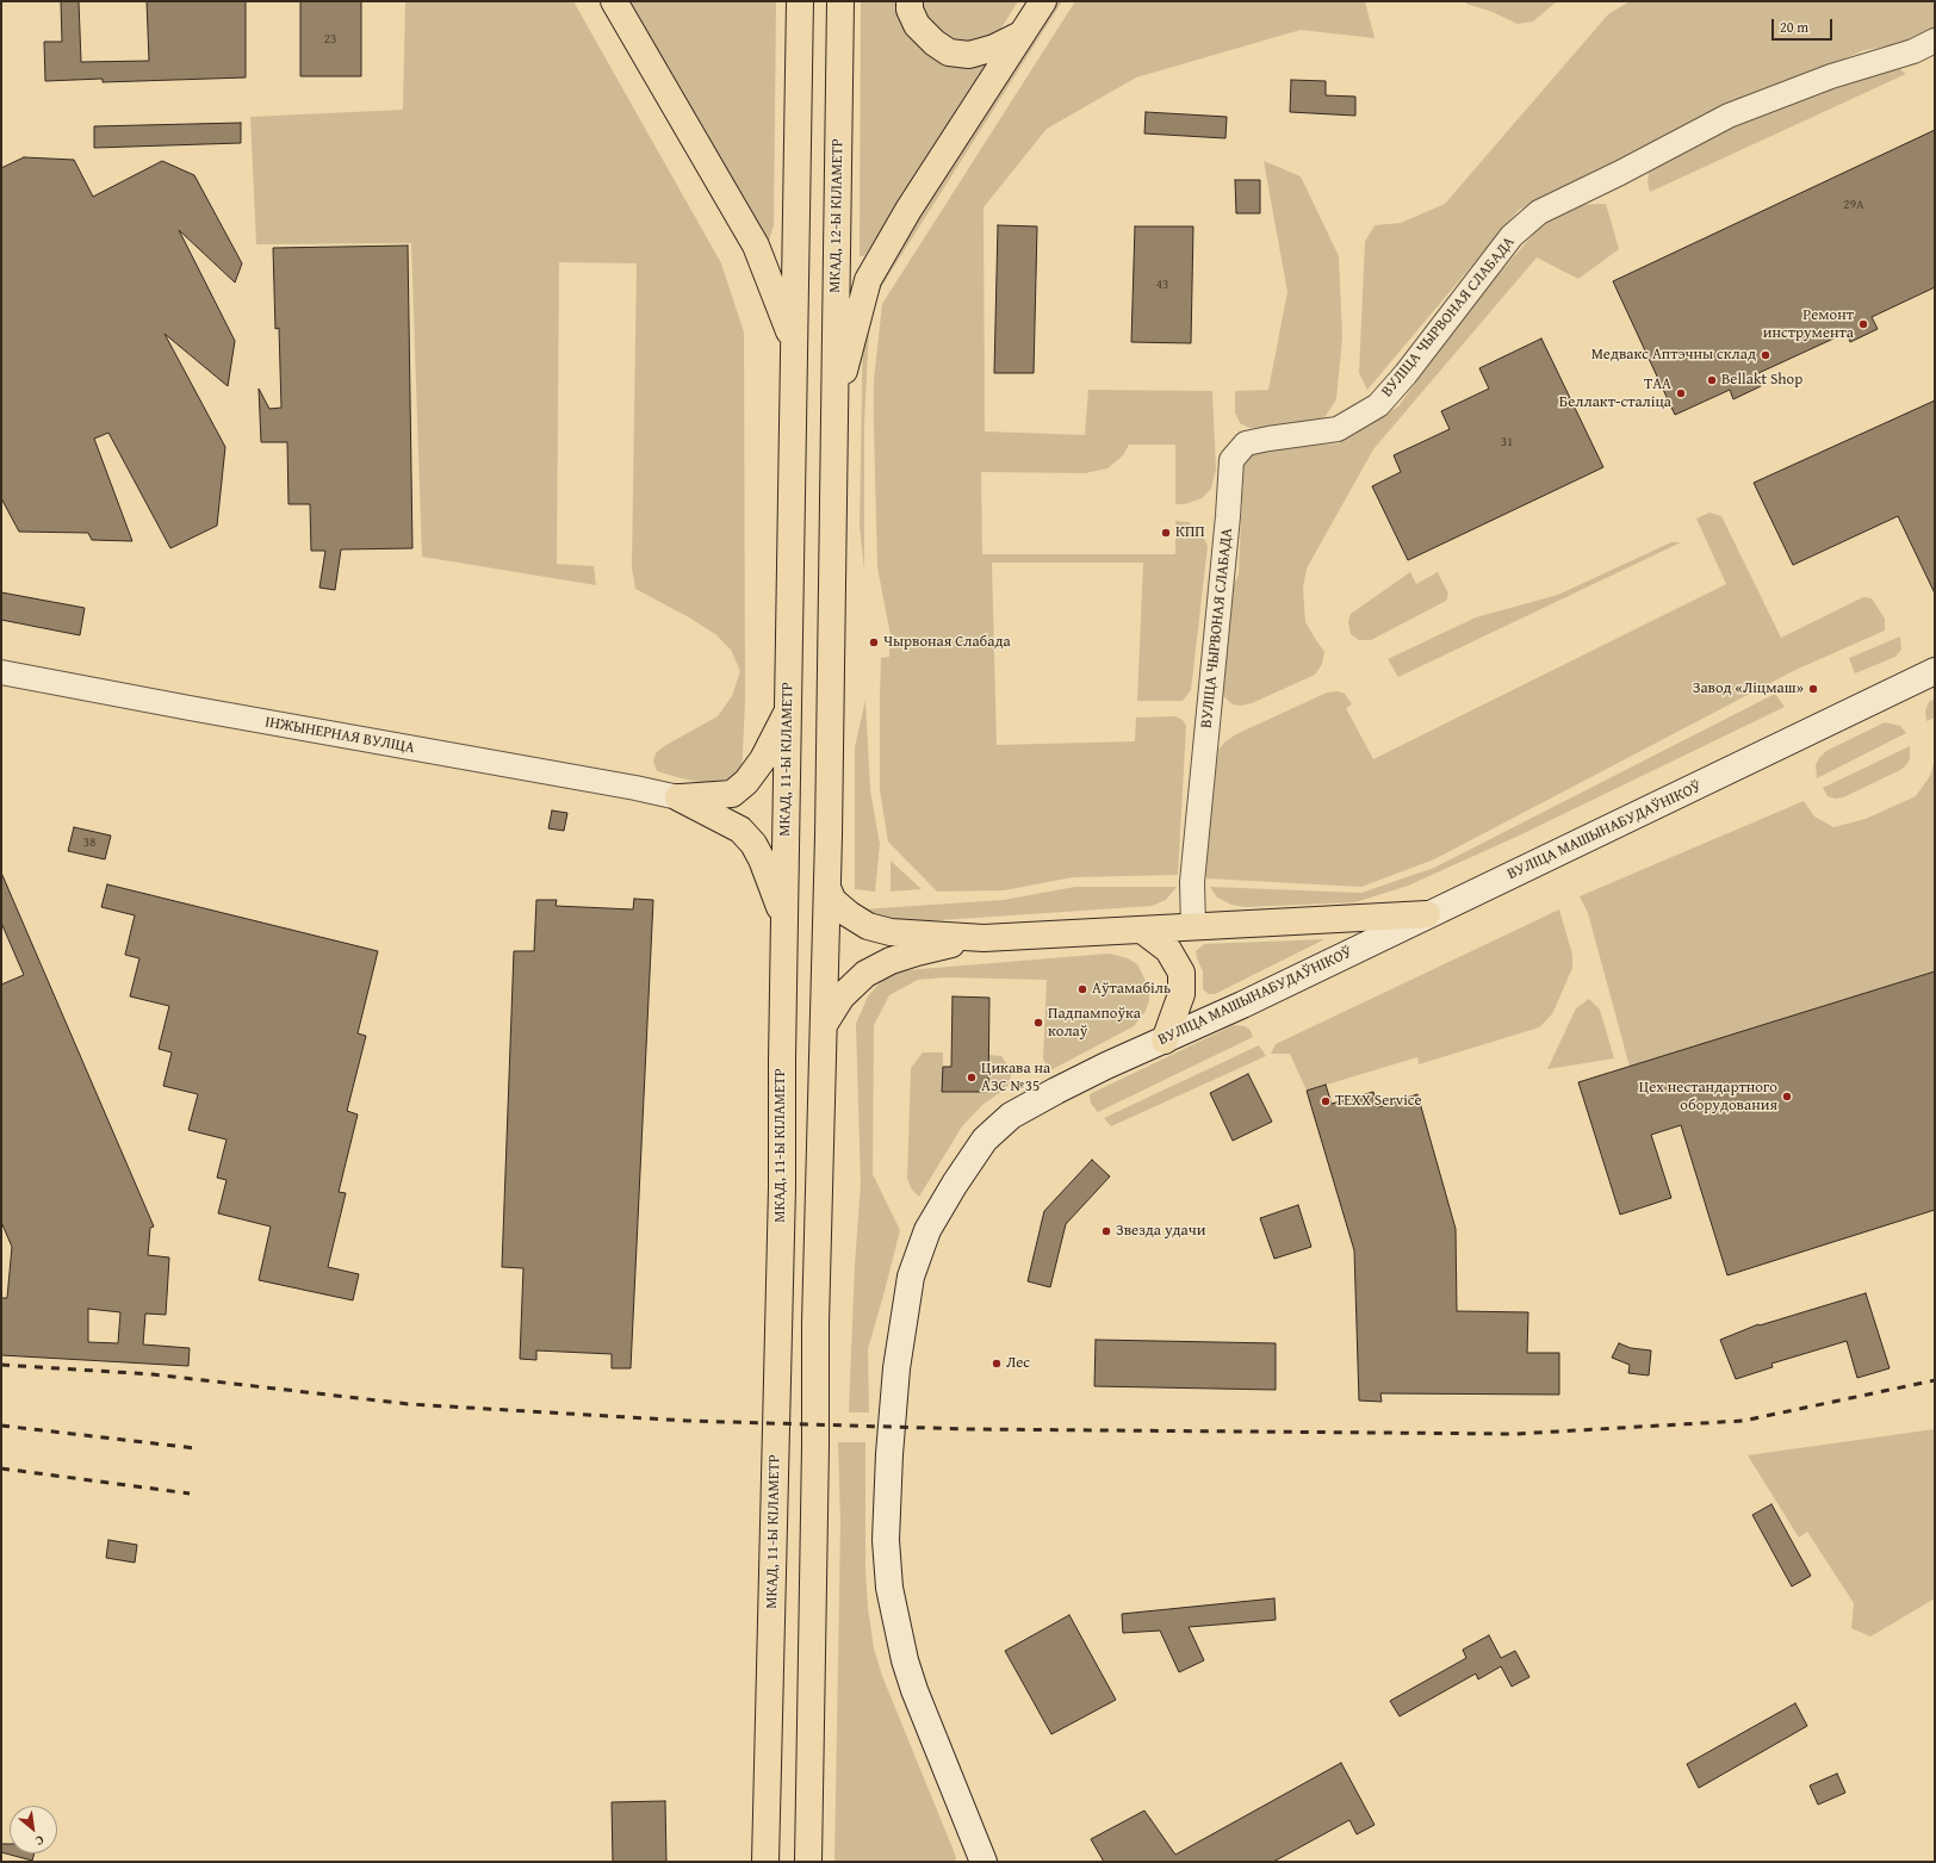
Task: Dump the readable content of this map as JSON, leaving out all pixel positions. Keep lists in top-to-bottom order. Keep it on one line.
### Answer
{"streets":{"highway":["МКАД, 12-Ы КІЛАМЕТР","МКАД, 11-Ы КІЛАМЕТР"],"main road":["ВУЛІЦА МАШЫНАБУДАЎНІКОЎ"],"street":["ВУЛІЦА ЧЫРВОНАЯ СЛАБАДА","ІНЖЫНЕРНАЯ ВУЛІЦА"]},"places":["Ремонт инструмента","Медвакс Аптэчны склад","Bellakt Shop","ТАА Беллакт-сталіца","КПП","Чырвоная Слабада","Завод «Ліцмаш»","Аўтамабіль","Падпампоўка колаў","Цикава на АЗС №35","Цех нестандартного оборудования","TEXX Service","Звезда удачи","Лес"],"house_numbers":["23","29А","43","31","38"],"scale_bar":"20 m","north":"bottom right"}
